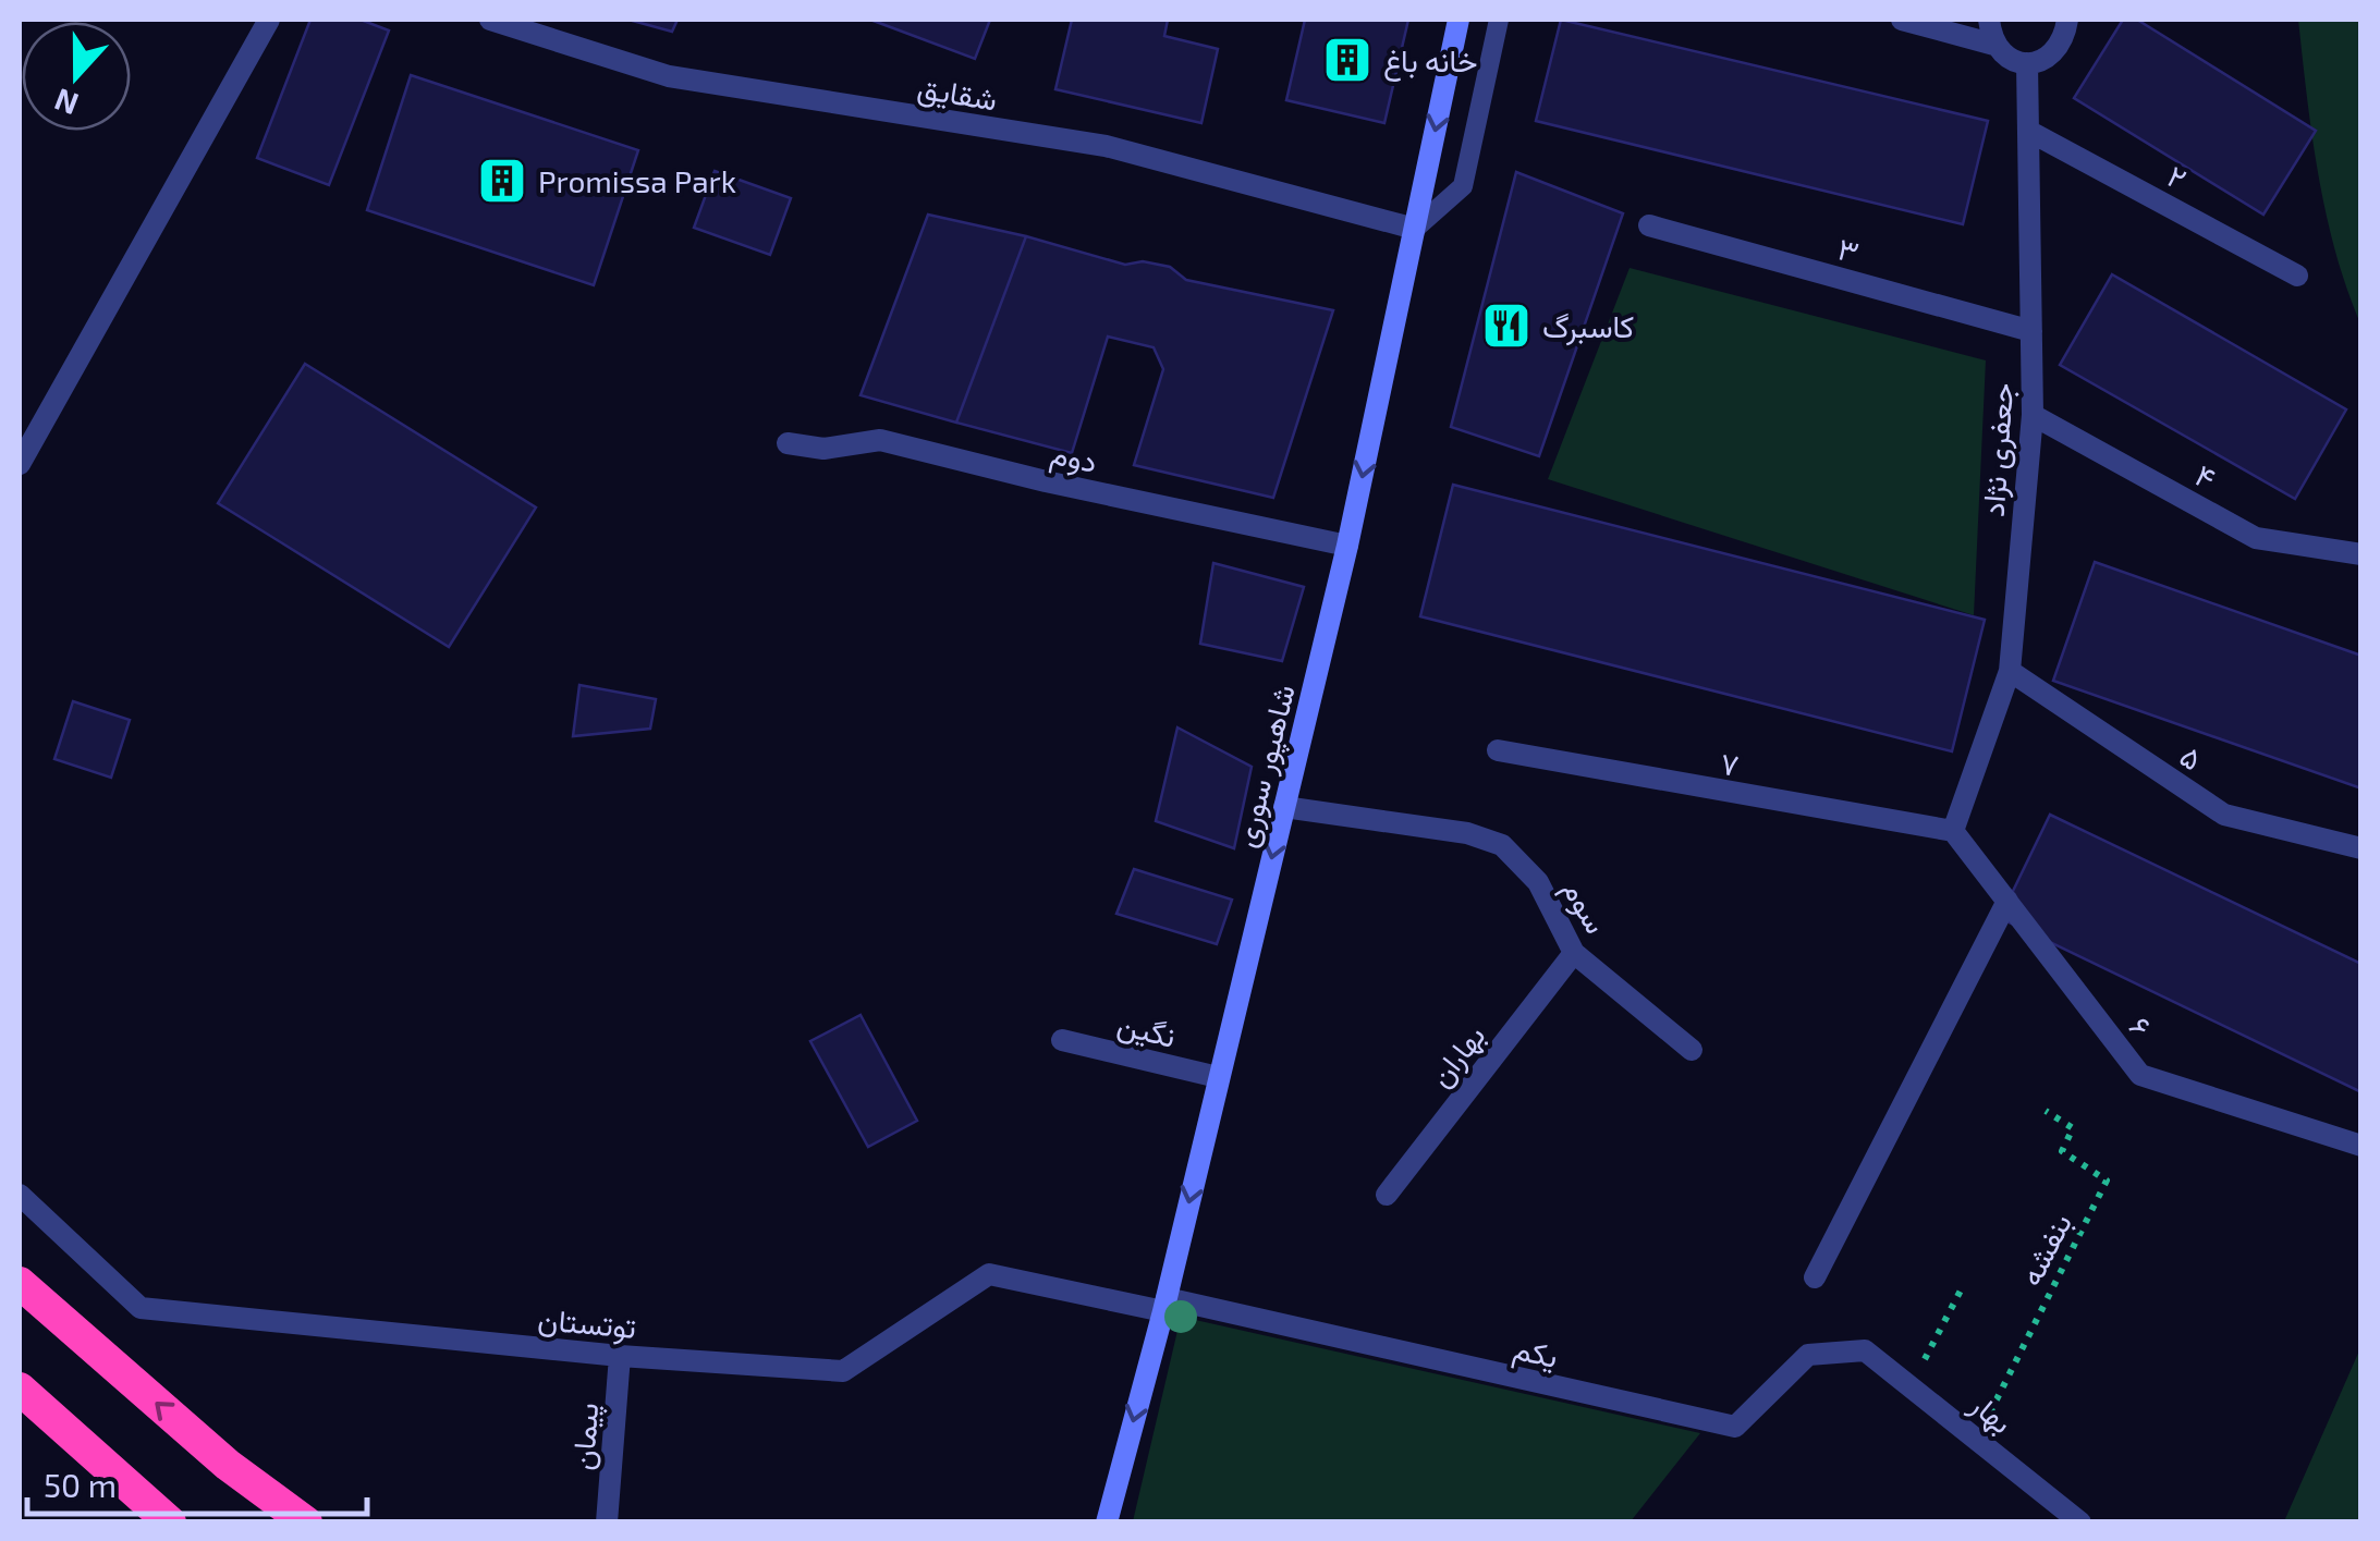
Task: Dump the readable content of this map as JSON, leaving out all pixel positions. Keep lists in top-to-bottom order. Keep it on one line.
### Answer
{"streets":{"street":["شقایق","۲","۳","جعفری نژاد","دوم","۴","۵","۷","شاهپور سوری","سوم","۶","نگین","بهاران","توتستان","یکم","بهار","پیمان"],"path":["بنفشه"]},"crossings":[["شقایق","شاهپور سوری"],["۲","جعفری نژاد"],["۳","جعفری نژاد"],["جعفری نژاد","۴"],["جعفری نژاد","۵"],["جعفری نژاد","۷"],["جعفری نژاد","۶"],["دوم","شاهپور سوری"],["۷","۶"],["شاهپور سوری","سوم"],["شاهپور سوری","نگین"],["شاهپور سوری","توتستان"],["شاهپور سوری","یکم"],["سوم","بهاران"],["بنفشه","بهار"],["توتستان","یکم"],["توتستان","پیمان"],["یکم","بهار"]],"one_way":["شاهپور سوری"],"places":{"building":["خانه باغ","Promissa Park"],"restaurant":["کاسبرگ"]},"scale_bar":"50 m","north":"bottom"}
